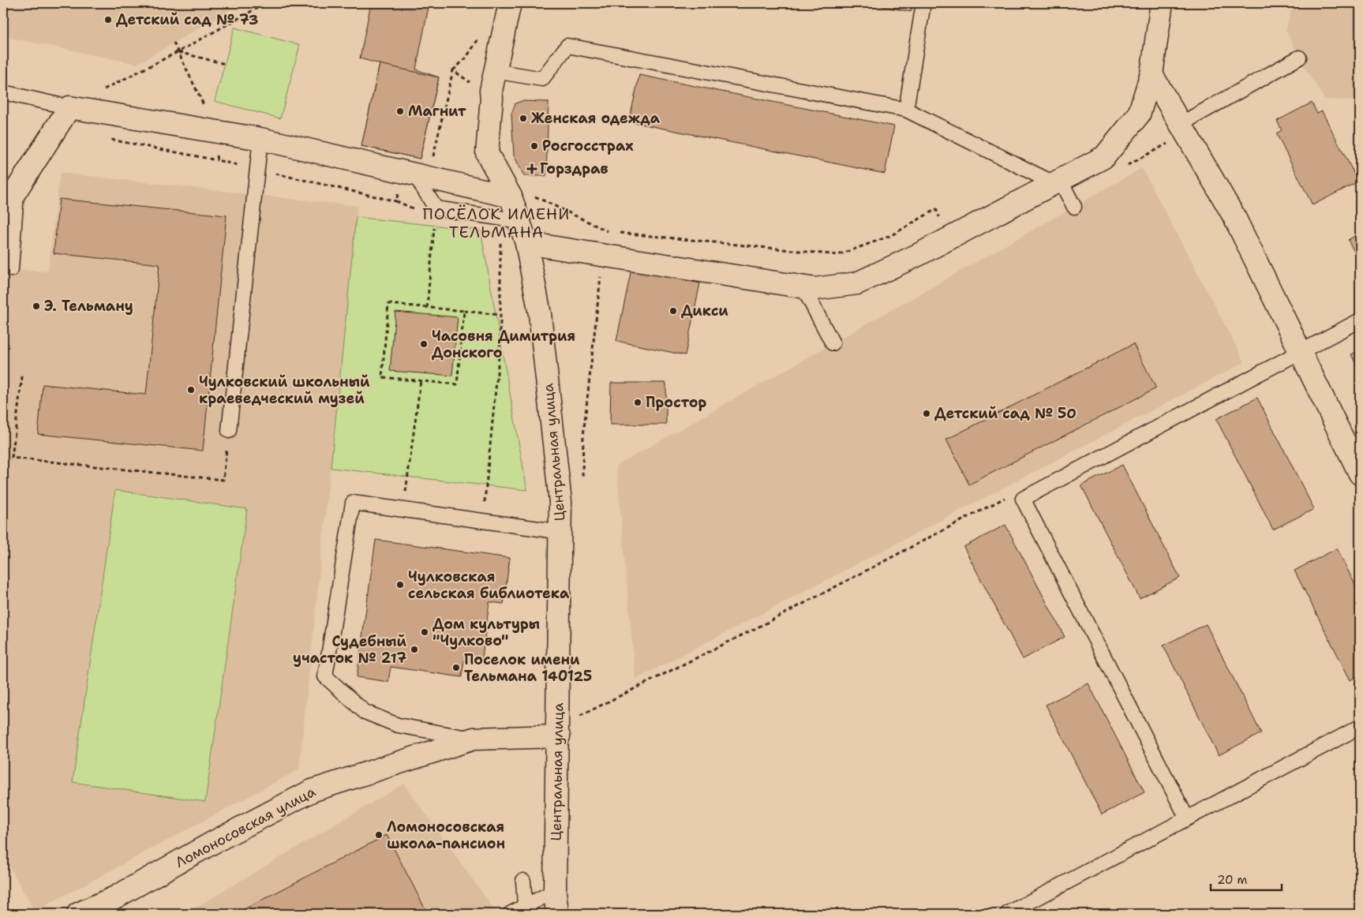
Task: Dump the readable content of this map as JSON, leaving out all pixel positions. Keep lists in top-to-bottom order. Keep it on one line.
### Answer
{"streets":{"street":["Центральная улица","Ломоносовская улица"]},"crossings":[["Центральная улица","Ломоносовская улица"]],"districts":["ПОСЁЛОК ИМЕНИ ТЕЛЬМАНА"],"places":{"other":["Детский сад № 73","Магнит","Женская одежда","Росгосстрах","Э. Тельману","Дикси","Часовня Димитрия Донского","Чулковский школьный краеведческий музей","Простор","Детский сад № 50","Чулковская сельская библиотека","Дом культуры \"Чулково\"","Судебный участок № 217","Поселок имени Тельмана 140125","Ломоносовская школа-пансион"],"health":["Горздрав"]},"scale_bar":"20 m"}
